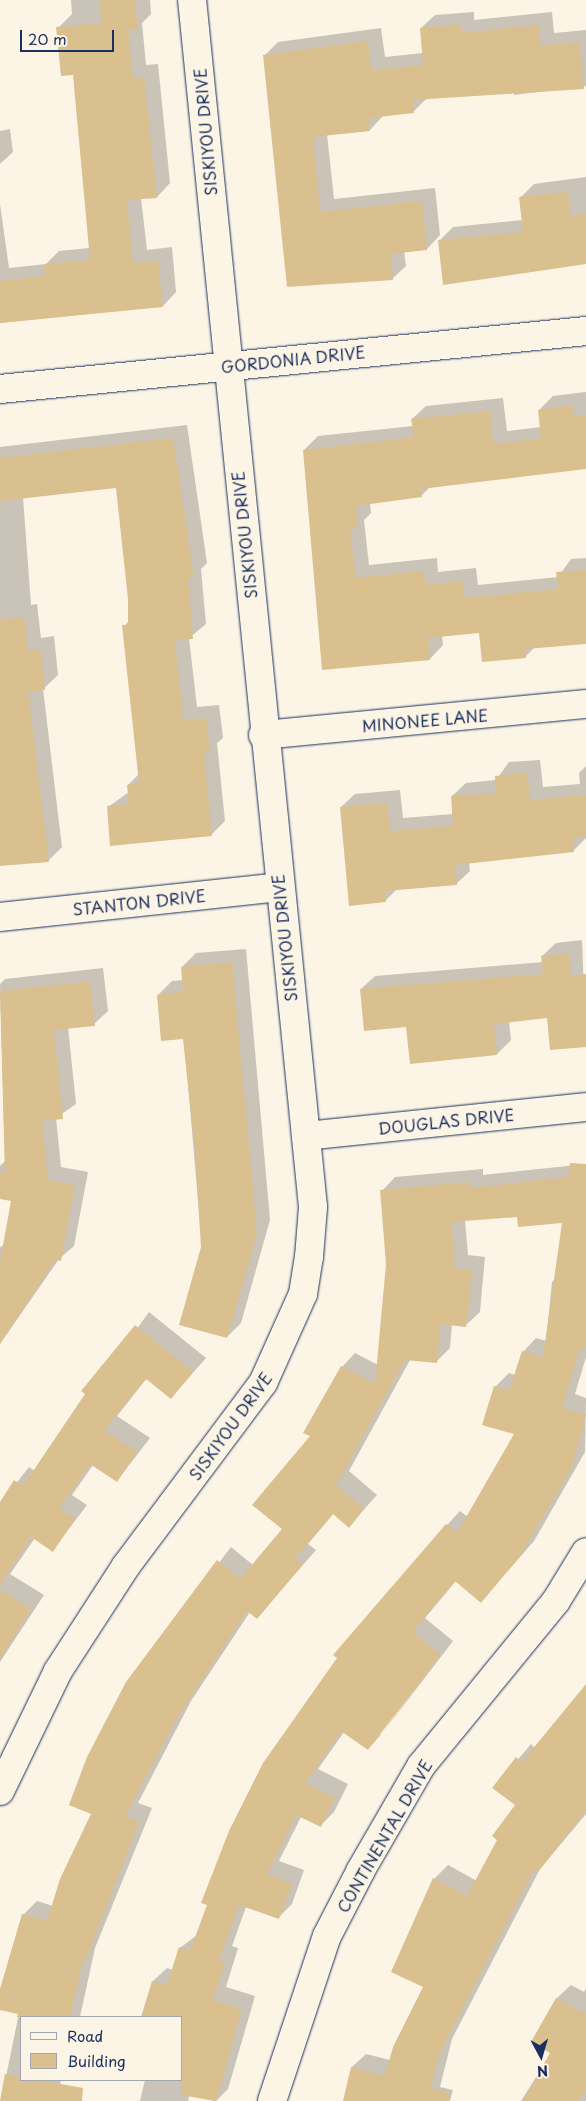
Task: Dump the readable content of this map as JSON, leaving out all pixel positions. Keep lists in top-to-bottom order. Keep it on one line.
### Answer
{"streets":{"street":["SISKIYOU DRIVE","GORDONIA DRIVE","MINONEE LANE","STANTON DRIVE","DOUGLAS DRIVE","CONTINENTAL DRIVE"]},"crossings":[["SISKIYOU DRIVE","GORDONIA DRIVE"],["SISKIYOU DRIVE","MINONEE LANE"],["SISKIYOU DRIVE","STANTON DRIVE"],["SISKIYOU DRIVE","DOUGLAS DRIVE"]],"legend":["Road","Building"],"scale_bar":"20 m","north":"bottom"}
